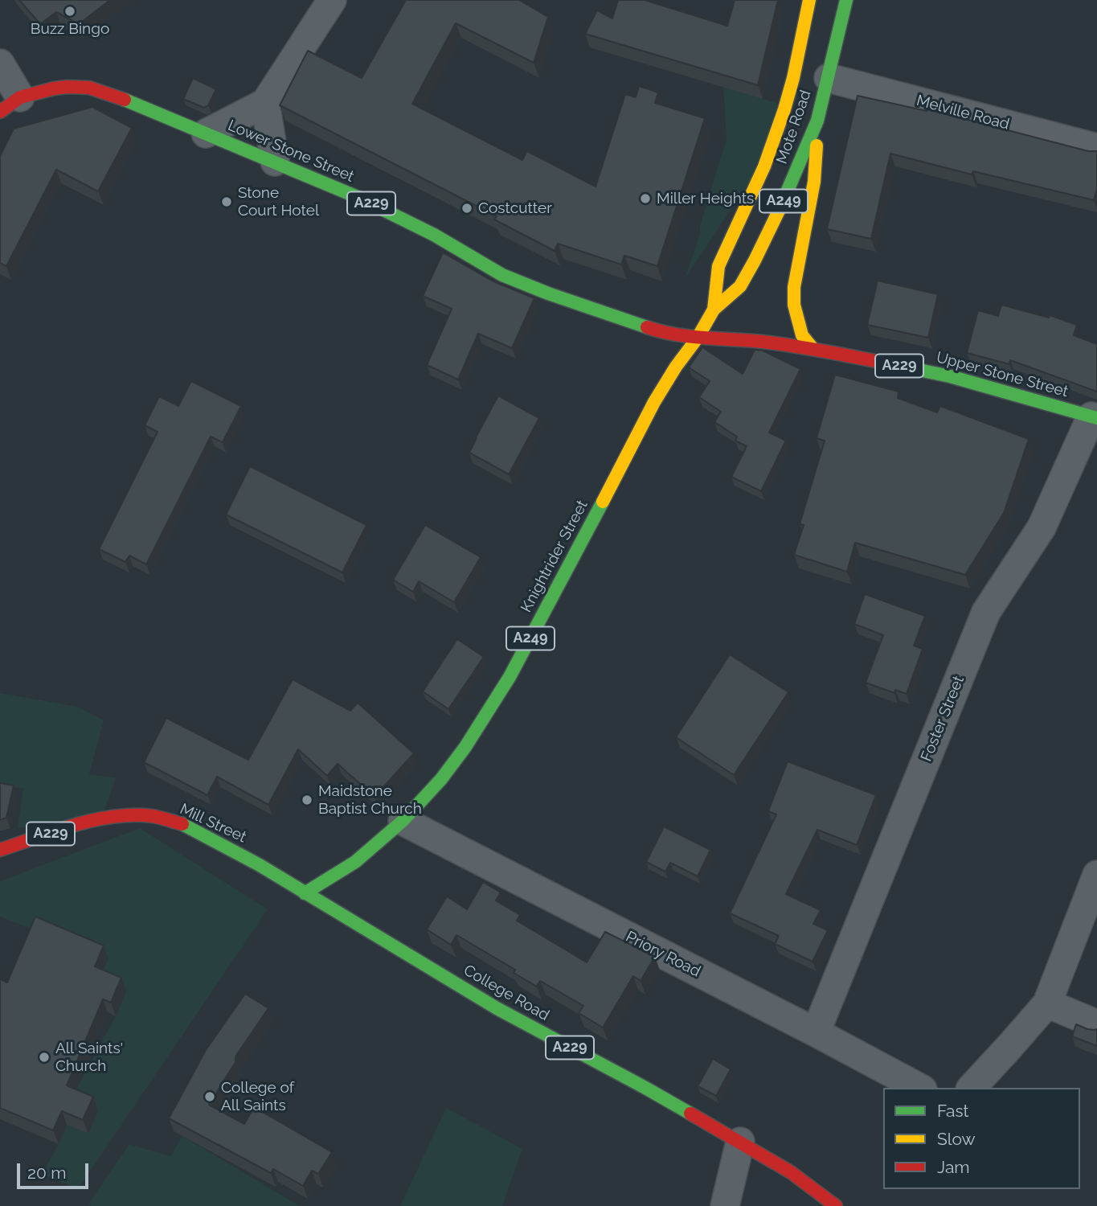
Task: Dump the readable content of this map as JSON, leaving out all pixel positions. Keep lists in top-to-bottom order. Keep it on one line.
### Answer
{"streets":{"highway":["Mote Road","Lower Stone Street","A249","A229","Upper Stone Street","Knightrider Street","Mill Street","College Road"],"street":["Melville Road","Foster Street","Priory Road"]},"crossings":[["Melville Road","Mote Road"],["Mote Road","Lower Stone Street"],["Mote Road","A249"],["Mote Road","Upper Stone Street"],["Mote Road","Knightrider Street"],["Lower Stone Street","Upper Stone Street"],["Lower Stone Street","Knightrider Street"],["A249","Upper Stone Street"],["Upper Stone Street","Knightrider Street"],["Upper Stone Street","Foster Street"],["Knightrider Street","Mill Street"],["Knightrider Street","Priory Road"],["Knightrider Street","College Road"],["Foster Street","Priory Road"],["Mill Street","College Road"]],"places":["Buzz Bingo","Miller Heights","Stone Court Hotel","Costcutter","Maidstone Baptist Church","All Saints' Church","College of All Saints"],"legend":["Fast","Slow","Jam"],"scale_bar":"20 m"}
